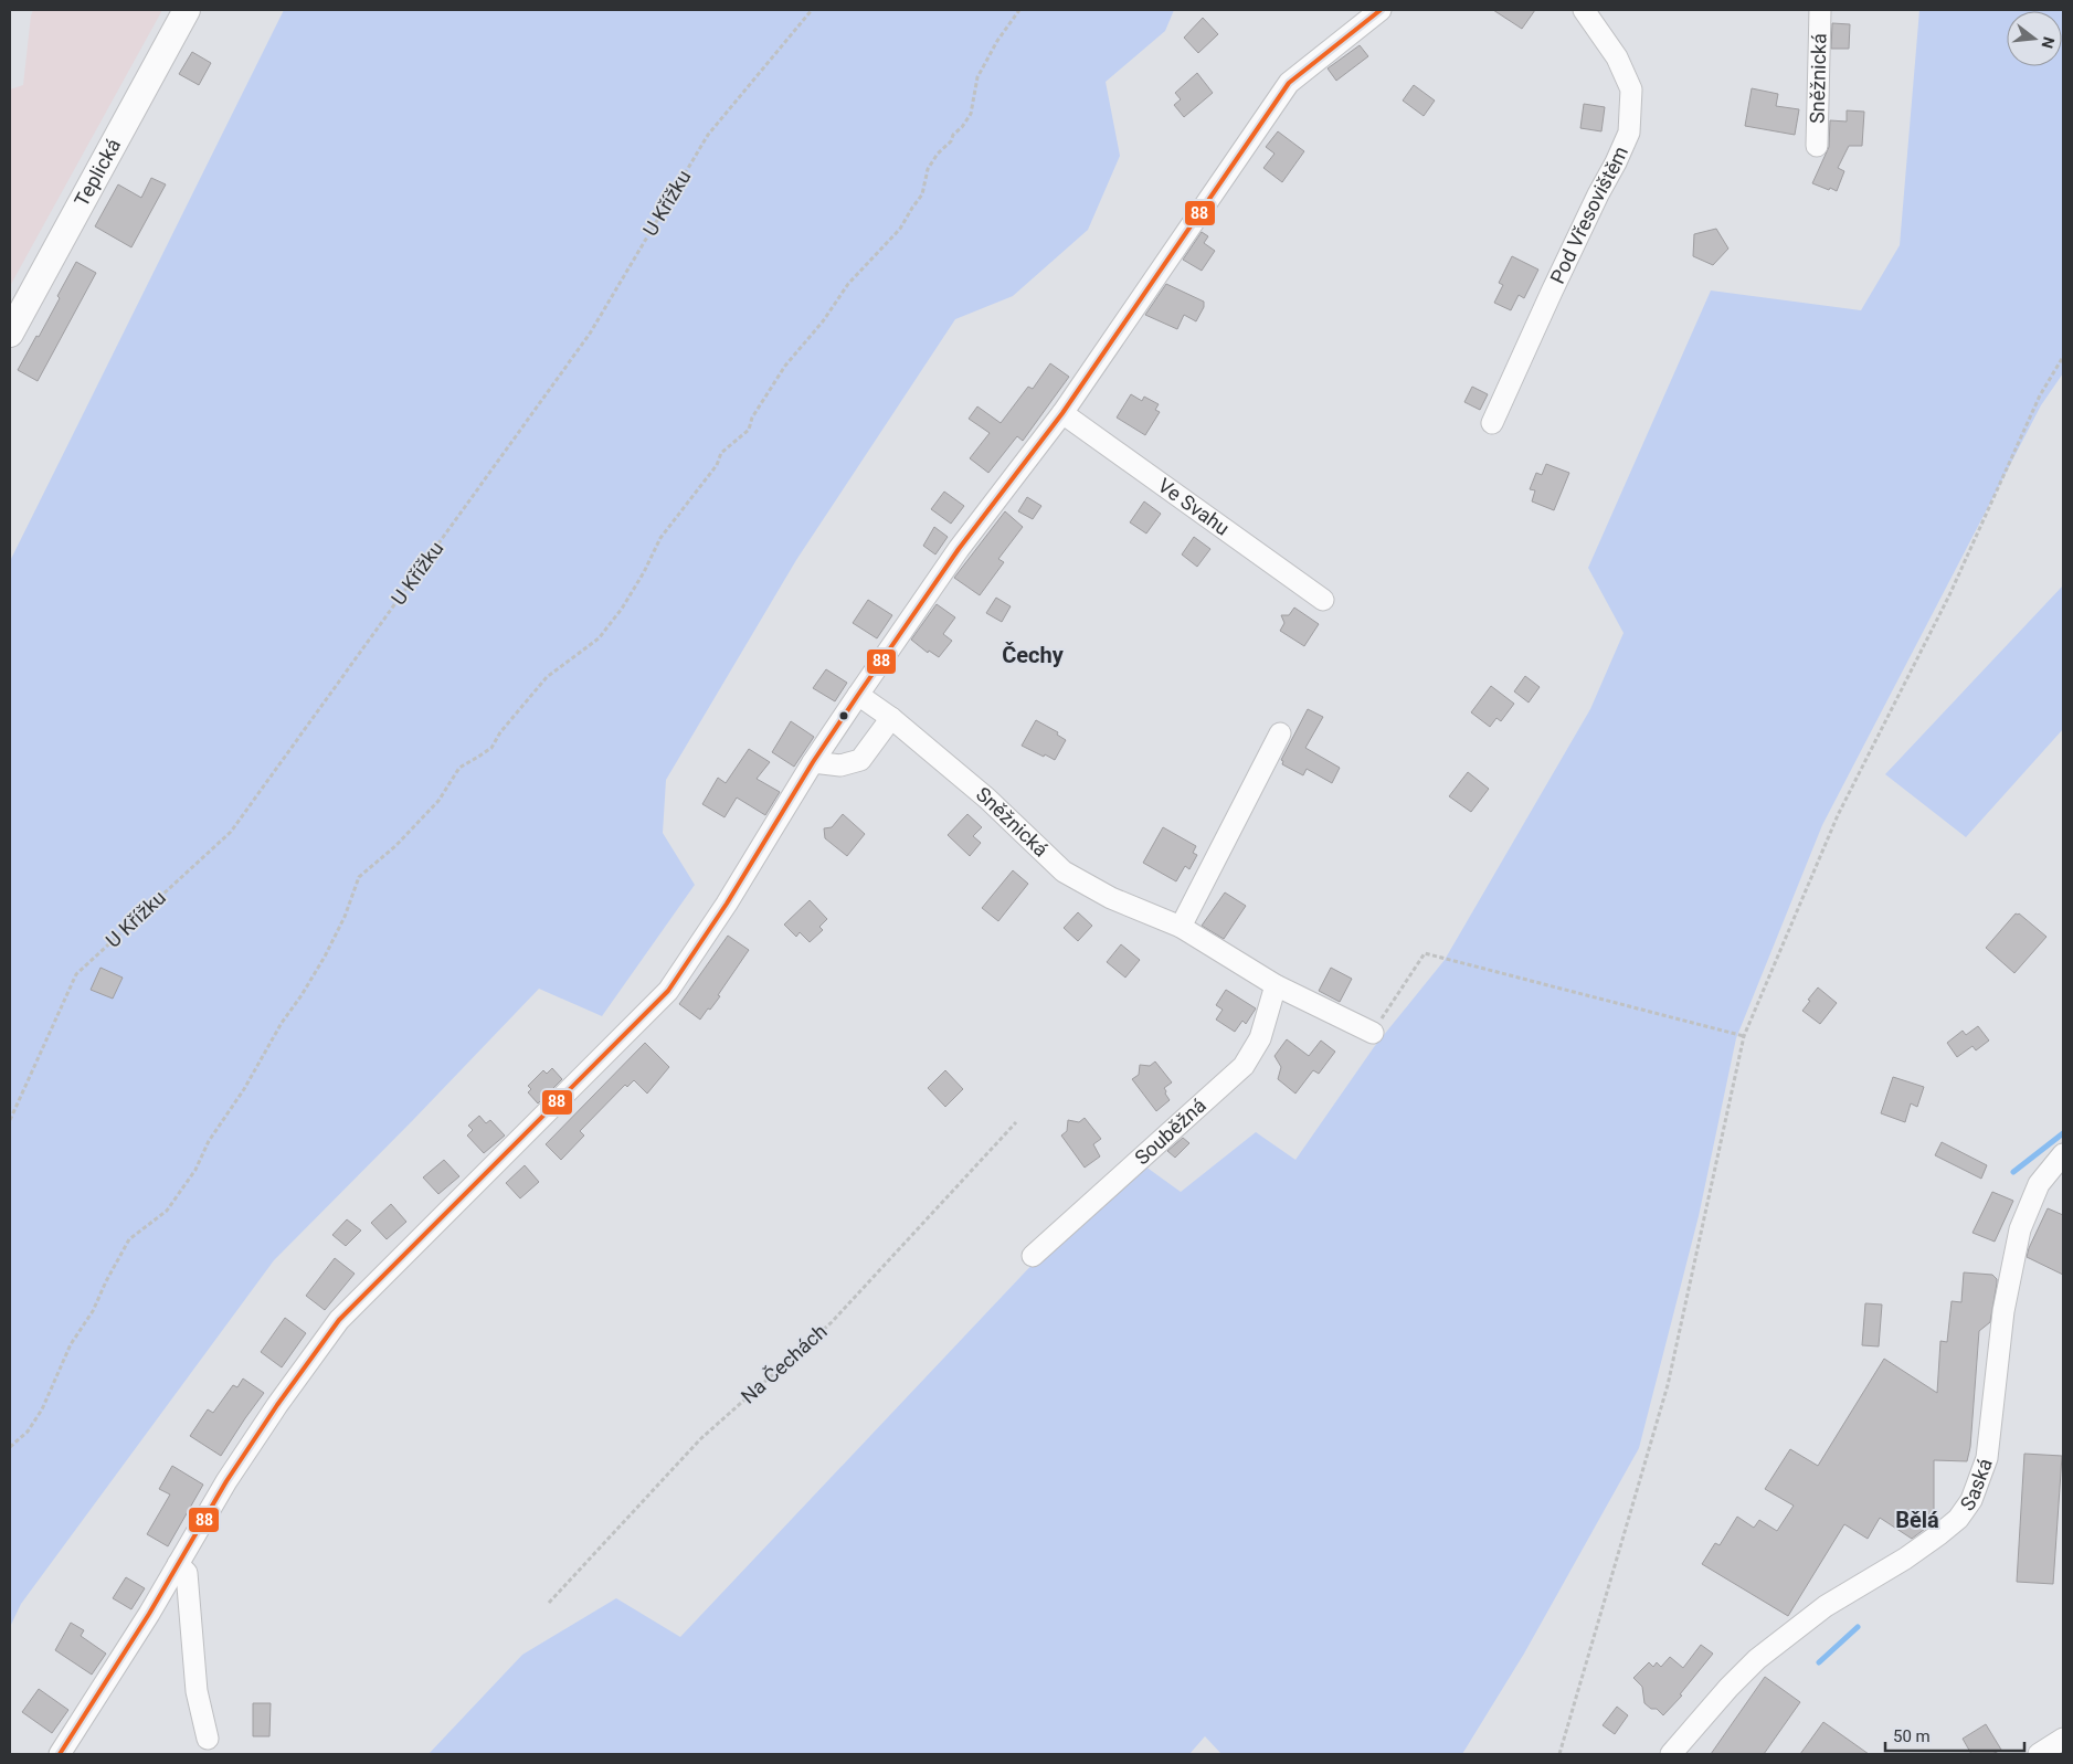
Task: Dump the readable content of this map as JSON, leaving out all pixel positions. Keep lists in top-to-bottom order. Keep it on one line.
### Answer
{"streets":{"main road":["Teplická"],"street":["Sněžnická","Pod Vřesovištěm","Ve Svahu","Souběžná","Saská"],"path":["U Křížku","Na Čechách"]},"crossings":[["Sněžnická","Souběžná"]],"districts":["Čechy","Bělá"],"lines":["transit line 88"],"scale_bar":"50 m","north":"right"}
